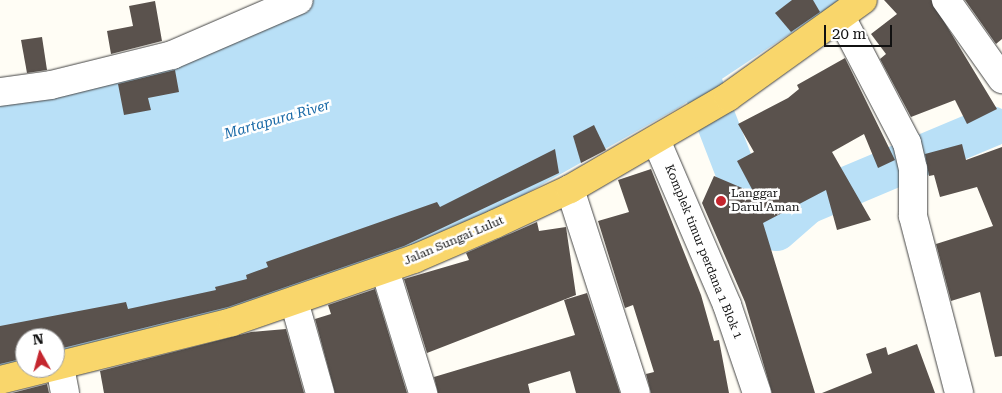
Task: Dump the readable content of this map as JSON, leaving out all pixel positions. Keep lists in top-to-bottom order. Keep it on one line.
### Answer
{"streets":{"main road":["Jalan Sungai Lulut"],"street":["Komplek timur perdana 1 Blok 1"]},"crossings":[["Jalan Sungai Lulut","Komplek timur perdana 1 Blok 1"]],"water":["Martapura River"],"places":["Langgar Darul Aman"],"scale_bar":"20 m","north":"top"}
